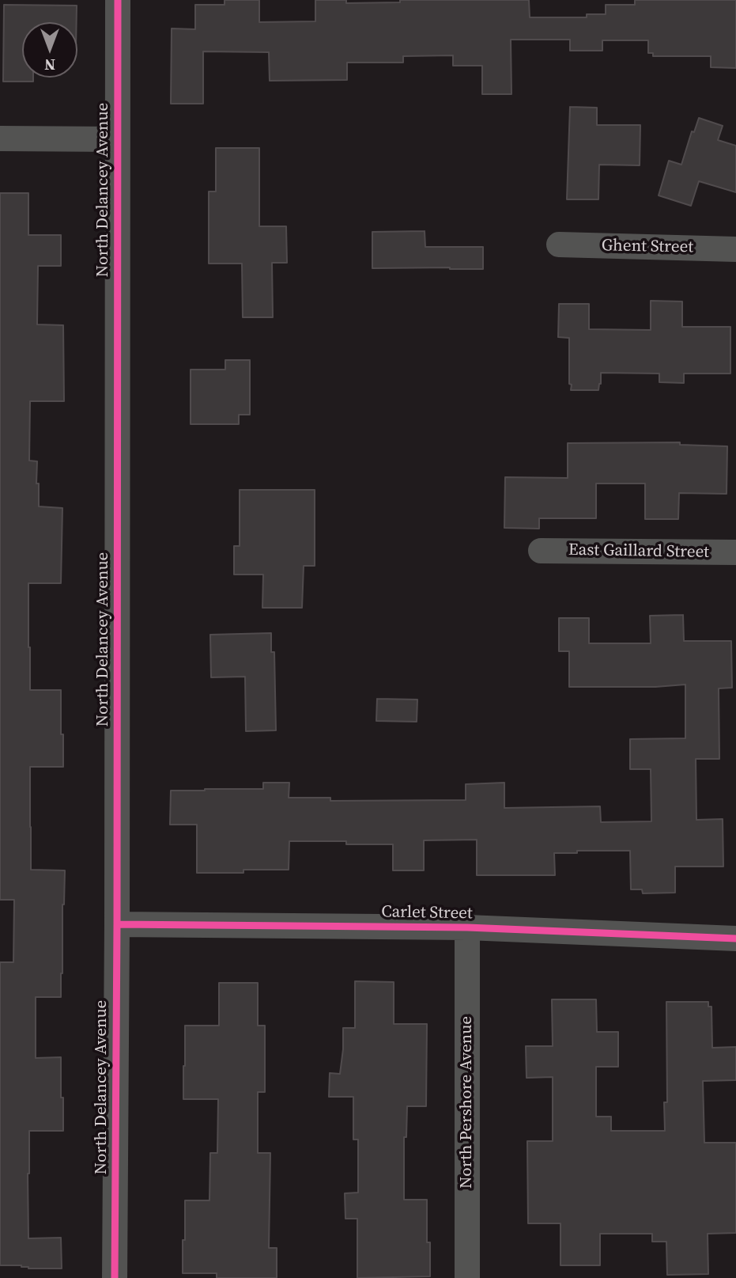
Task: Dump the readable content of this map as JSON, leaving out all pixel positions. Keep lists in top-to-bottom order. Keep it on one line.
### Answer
{"streets":{"street":["North Delancey Avenue","Ghent Street","East Gaillard Street","Carlet Street","North Pershore Avenue"]},"crossings":[["North Delancey Avenue","Carlet Street"],["Carlet Street","North Pershore Avenue"]],"north":"bottom"}
